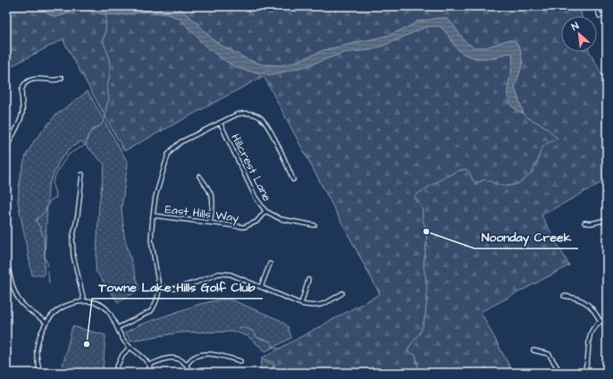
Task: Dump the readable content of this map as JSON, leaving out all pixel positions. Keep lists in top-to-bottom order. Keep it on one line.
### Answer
{"streets":{"street":["Hillcrest Lane","East Hills Way"]},"crossings":[["Hillcrest Lane","East Hills Way"]],"places":["Noonday Creek","Towne Lake Hills Golf Club"],"north":"top left"}
